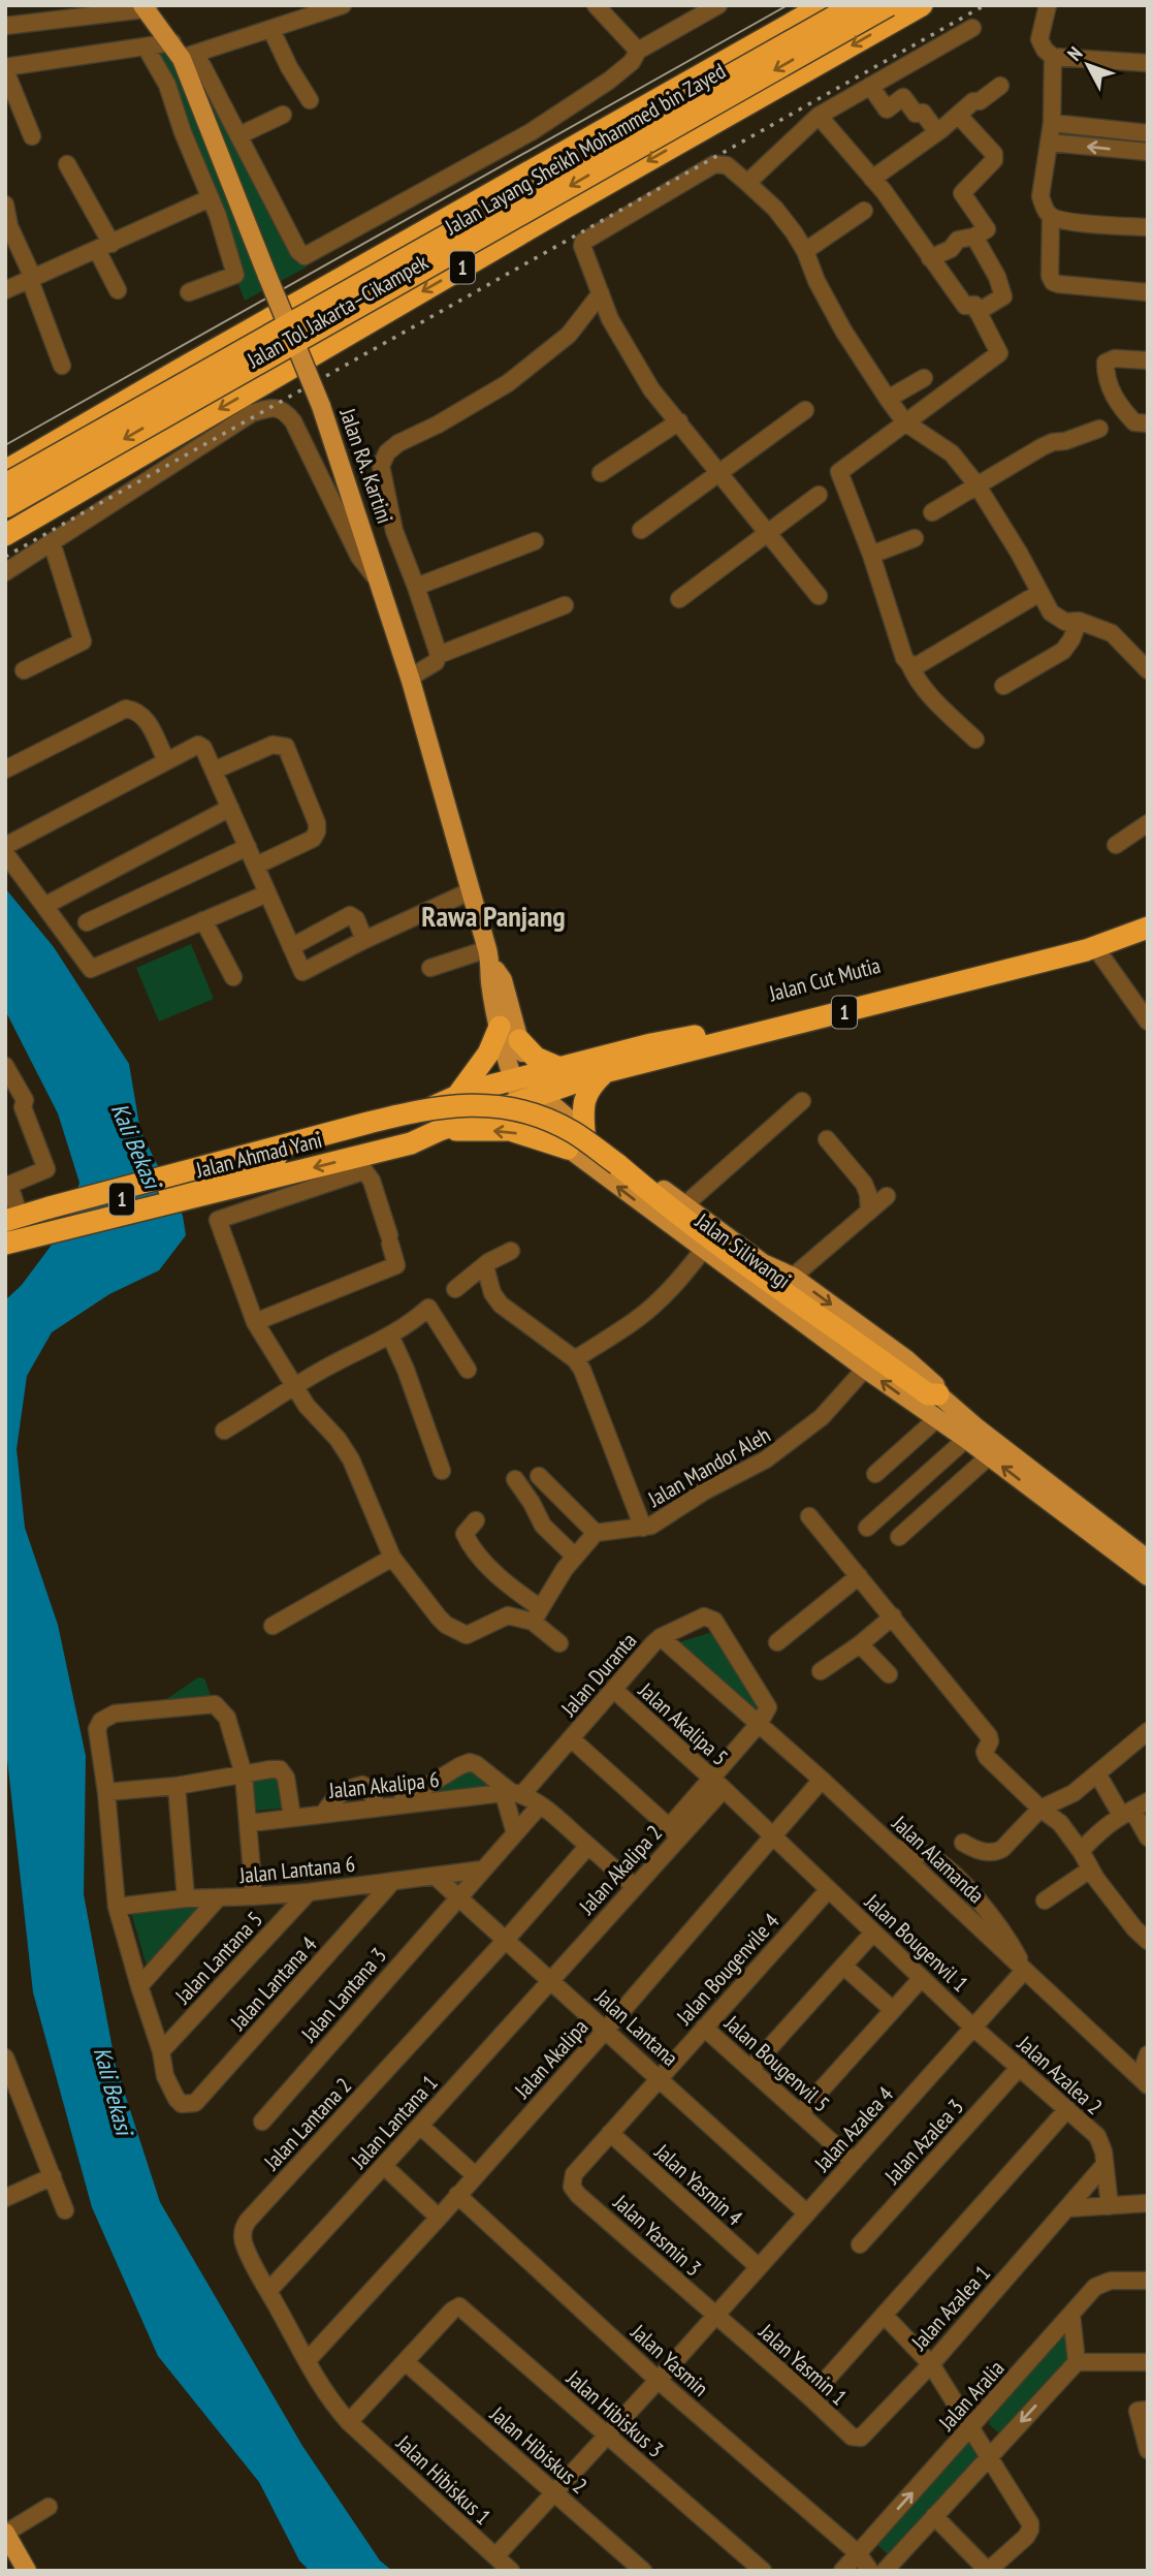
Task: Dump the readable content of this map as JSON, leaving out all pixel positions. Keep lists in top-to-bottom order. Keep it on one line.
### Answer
{"streets":{"highway":["Jalan Layang Sheikh Mohammed bin Zayed","1","Jalan Tol Jakarta–Cikampek","Jalan Cut Mutia","Jalan Ahmad Yani"],"main road":["Jalan RA. Kartini","Jalan Siliwangi"],"street":["Jalan Mandor Aleh","Jalan Duranta","Jalan Akalipa 5","Jalan Akalipa 6","Jalan Alamanda","Jalan Lantana 6","Jalan Akalipa 2","Jalan Bougenvil 1","Jalan Lantana 5","Jalan Bougenvile 4","Jalan Lantana 4","Jalan Lantana 3","Jalan Lantana","Jalan Akalipa","Jalan Bougenvil 5","Jalan Azalea 2","Jalan Lantana 1","Jalan Lantana 2","Jalan Azalea 4","Jalan Azalea 3","Jalan Yasmin 4","Jalan Yasmin 3","Jalan Azalea 1","Jalan Yasmin","Jalan Yasmin 1","Jalan Aralia","Jalan Hibiskus 3","Jalan Hibiskus 2","Jalan Hibiskus 1"]},"crossings":[["Jalan RA. Kartini","Jalan Cut Mutia"],["Jalan RA. Kartini","Jalan Ahmad Yani"],["Jalan RA. Kartini","Jalan Siliwangi"],["Jalan Cut Mutia","Jalan Ahmad Yani"],["Jalan Cut Mutia","Jalan Siliwangi"],["Jalan Ahmad Yani","Jalan Siliwangi"],["Jalan Siliwangi","Jalan Mandor Aleh"],["Jalan Duranta","Jalan Akalipa 5"],["Jalan Duranta","Jalan Akalipa 6"],["Jalan Duranta","Jalan Akalipa 2"],["Jalan Akalipa 5","Jalan Akalipa 2"],["Jalan Akalipa 5","Jalan Bougenvil 1"],["Jalan Akalipa 5","Jalan Akalipa"],["Jalan Alamanda","Jalan Akalipa"],["Jalan Alamanda","Jalan Azalea 4"],["Jalan Lantana 6","Jalan Lantana 5"],["Jalan Lantana 6","Jalan Lantana 4"],["Jalan Lantana 6","Jalan Lantana 3"],["Jalan Lantana 6","Jalan Lantana"],["Jalan Akalipa 2","Jalan Lantana"],["Jalan Akalipa 2","Jalan Lantana 1"],["Jalan Bougenvil 1","Jalan Bougenvile 4"],["Jalan Bougenvil 1","Jalan Akalipa"],["Jalan Bougenvil 1","Jalan Azalea 2"],["Jalan Bougenvil 1","Jalan Azalea 4"],["Jalan Lantana 5","Jalan Lantana 4"],["Jalan Bougenvile 4","Jalan Lantana"],["Jalan Bougenvile 4","Jalan Bougenvil 5"],["Jalan Bougenvile 4","Jalan Yasmin 4"],["Jalan Bougenvile 4","Jalan Yasmin 3"],["Jalan Lantana 3","Jalan Lantana"],["Jalan Lantana","Jalan Akalipa"],["Jalan Lantana","Jalan Lantana 1"],["Jalan Lantana","Jalan Lantana 2"],["Jalan Lantana","Jalan Azalea 4"],["Jalan Akalipa","Jalan Lantana 2"],["Jalan Akalipa","Jalan Yasmin"],["Jalan Akalipa","Jalan Hibiskus 1"],["Jalan Bougenvil 5","Jalan Azalea 4"],["Jalan Azalea 2","Jalan Azalea 4"],["Jalan Azalea 2","Jalan Azalea 3"],["Jalan Azalea 2","Jalan Azalea 1"],["Jalan Lantana 1","Jalan Lantana 2"],["Jalan Lantana 2","Jalan Hibiskus 1"],["Jalan Azalea 4","Jalan Yasmin 4"],["Jalan Azalea 4","Jalan Yasmin 3"],["Jalan Azalea 4","Jalan Yasmin"],["Jalan Azalea 4","Jalan Yasmin 1"],["Jalan Azalea 4","Jalan Hibiskus 3"],["Jalan Azalea 4","Jalan Hibiskus 2"],["Jalan Azalea 4","Jalan Hibiskus 1"],["Jalan Yasmin 3","Jalan Yasmin 1"],["Jalan Azalea 1","Jalan Yasmin 1"],["Jalan Yasmin","Jalan Aralia"],["Jalan Hibiskus 3","Jalan Hibiskus 2"]],"districts":["Rawa Panjang"],"water":["Kali Bekasi"],"north":"top left"}
